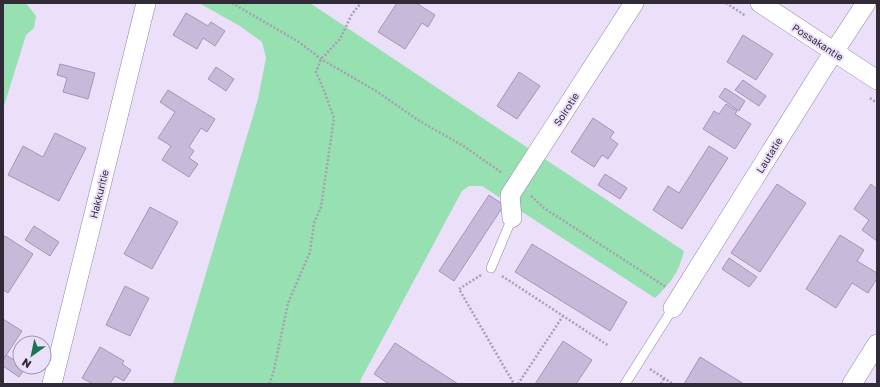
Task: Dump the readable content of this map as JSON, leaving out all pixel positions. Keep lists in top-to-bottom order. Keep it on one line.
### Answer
{"streets":{"street":["Possakantie","Soirotie","Lautatie","Hakkuritie"]},"crossings":[["Possakantie","Lautatie"]],"north":"bottom left"}
